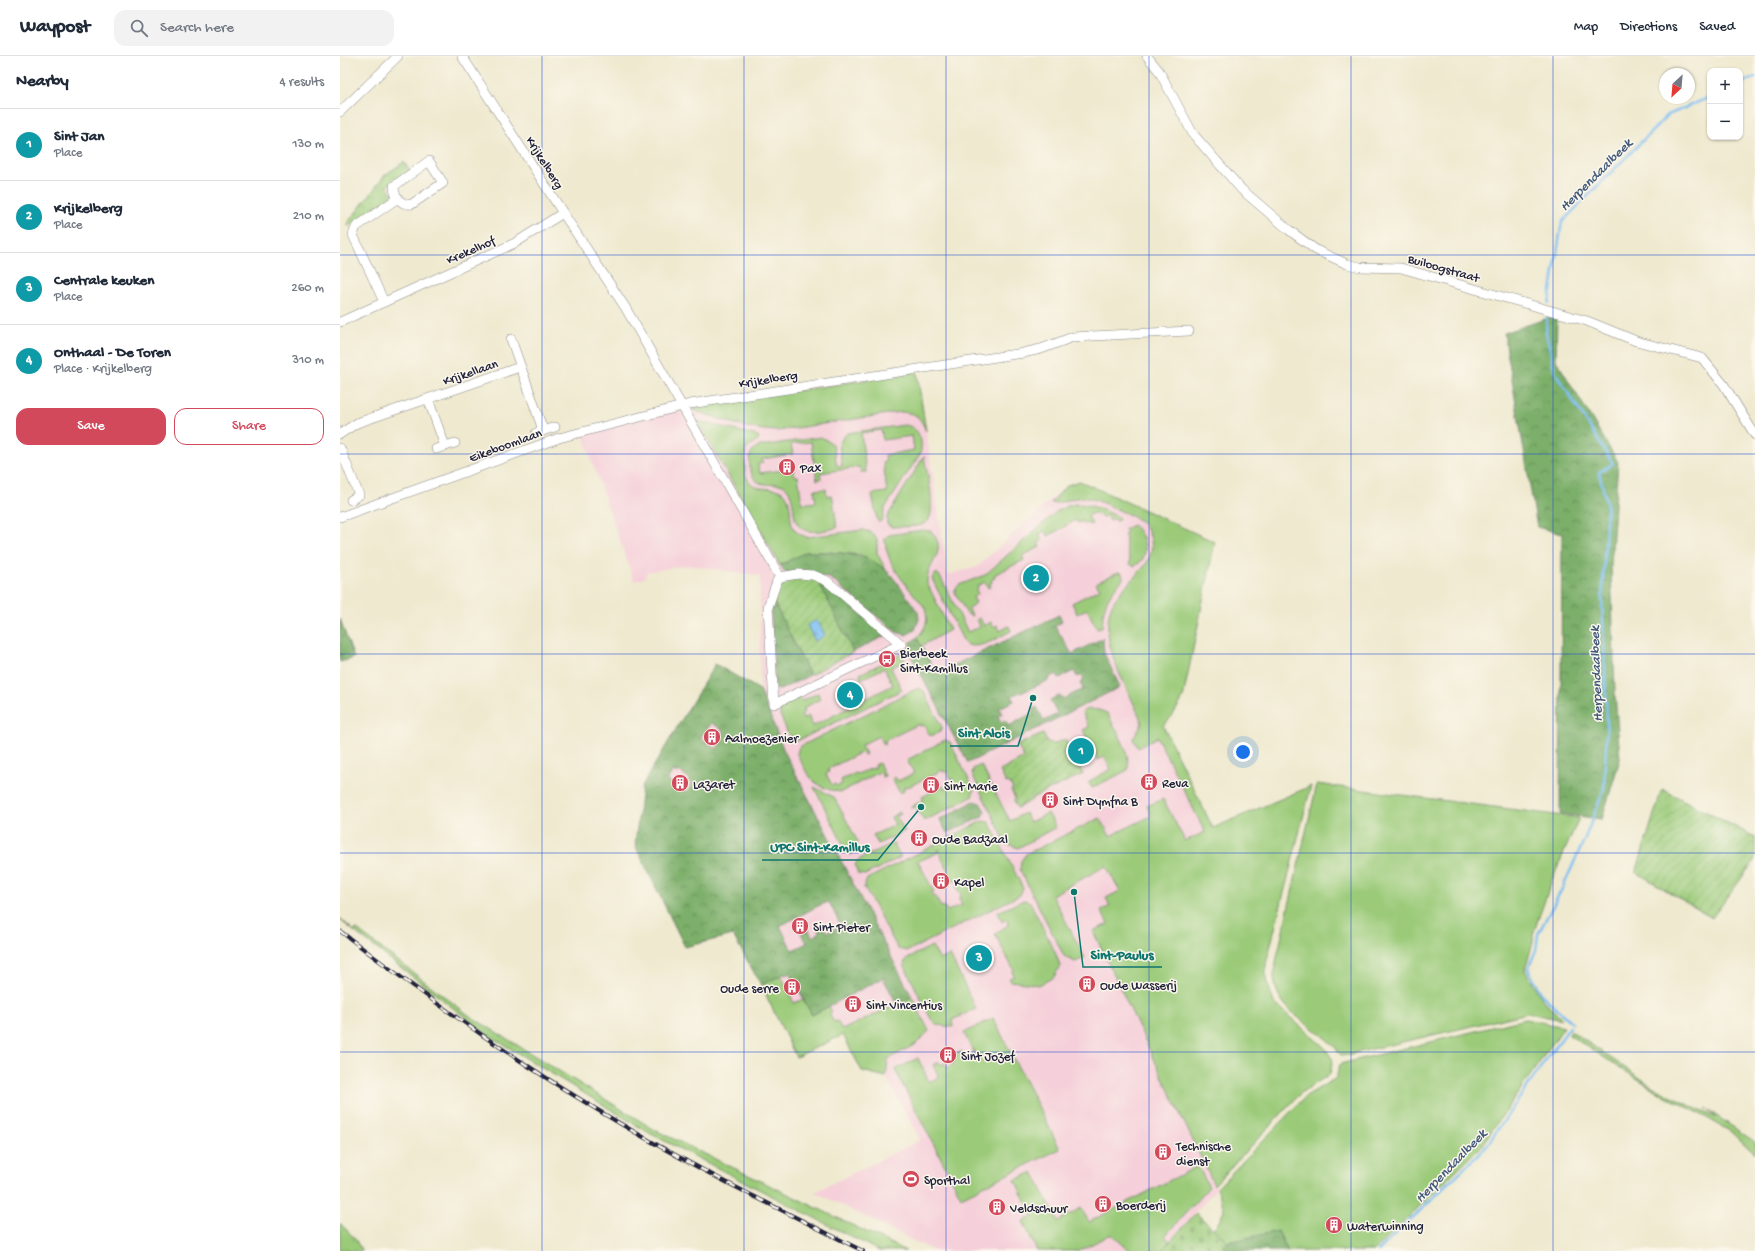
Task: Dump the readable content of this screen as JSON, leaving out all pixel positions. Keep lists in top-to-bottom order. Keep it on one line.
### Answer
{"streets":{"street":["Krijkelberg","Krekelhof","Builoogstraat","Krijkellaan","Eikeboomlaan"]},"crossings":[["Krijkelberg","Krekelhof"],["Krijkelberg","Eikeboomlaan"]],"water":["Herpendaalbeek"],"places":{"building":["Pax","Aalmoezenier","Reva","Lazaret","Sint Marie","Sint Dymfna B","Oude Badzaal","Kapel","Sint Pieter","Oude Wasserij","Oude serre","Sint Vincentius","Sint Jozef","Technische dienst","Boerderij","Veldschuur","Waterwinning"],"bus stop":["Bierbeek Sint-Kamillus"],"other":["Sint Alois","UPC Sint-Kamillus","Sint-Paulus"],"sports":["Sporthal"]},"north":"bottom left","page":{"header":"Waypost","search":"Search here","nav":["Map","Directions","Saved"],"heading":["Nearby","4 results"],"map_buttons":["+","−"],"list":[{"mark":"1","name":"Sint Jan","note":"Place","value":"130 m"},{"mark":"2","name":"Krijkelberg","note":"Place","value":"210 m"},{"mark":"3","name":"Centrale keuken","note":"Place","value":"260 m"},{"mark":"4","name":"Onthaal - De Toren","note":"Place · Krijkelberg","value":"310 m"}],"buttons":["Save","Share"],"pins":["2","4","1","3"]}}
